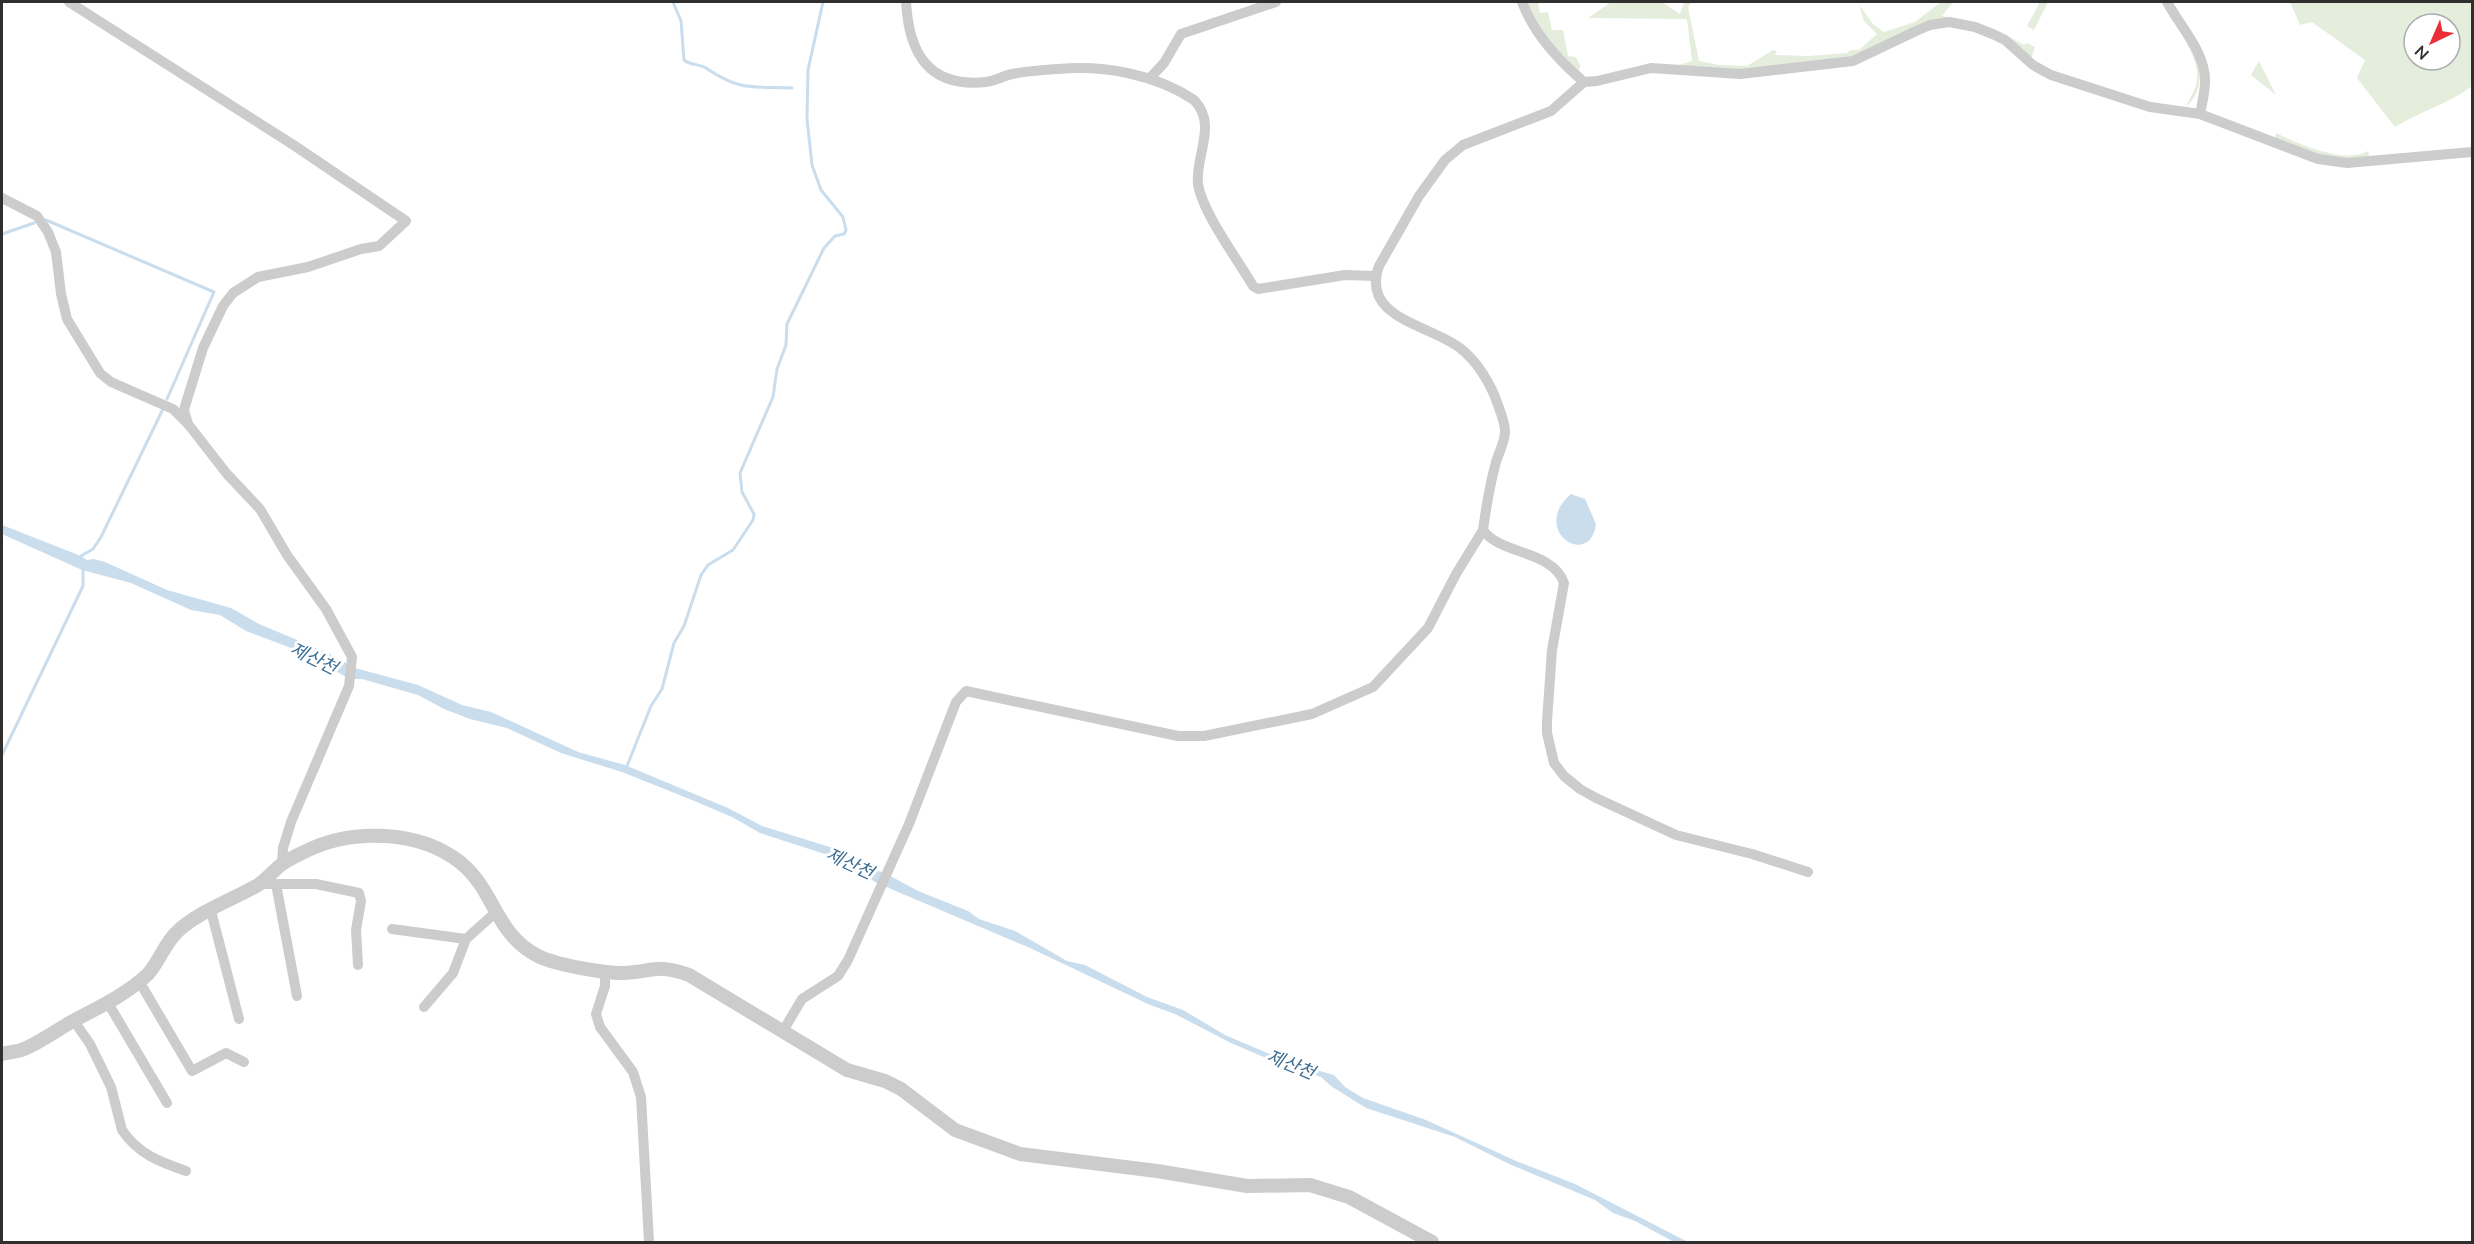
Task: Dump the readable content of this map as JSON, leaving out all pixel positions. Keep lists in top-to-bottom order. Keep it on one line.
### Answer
{"water":["제산천"],"north":"bottom left"}
